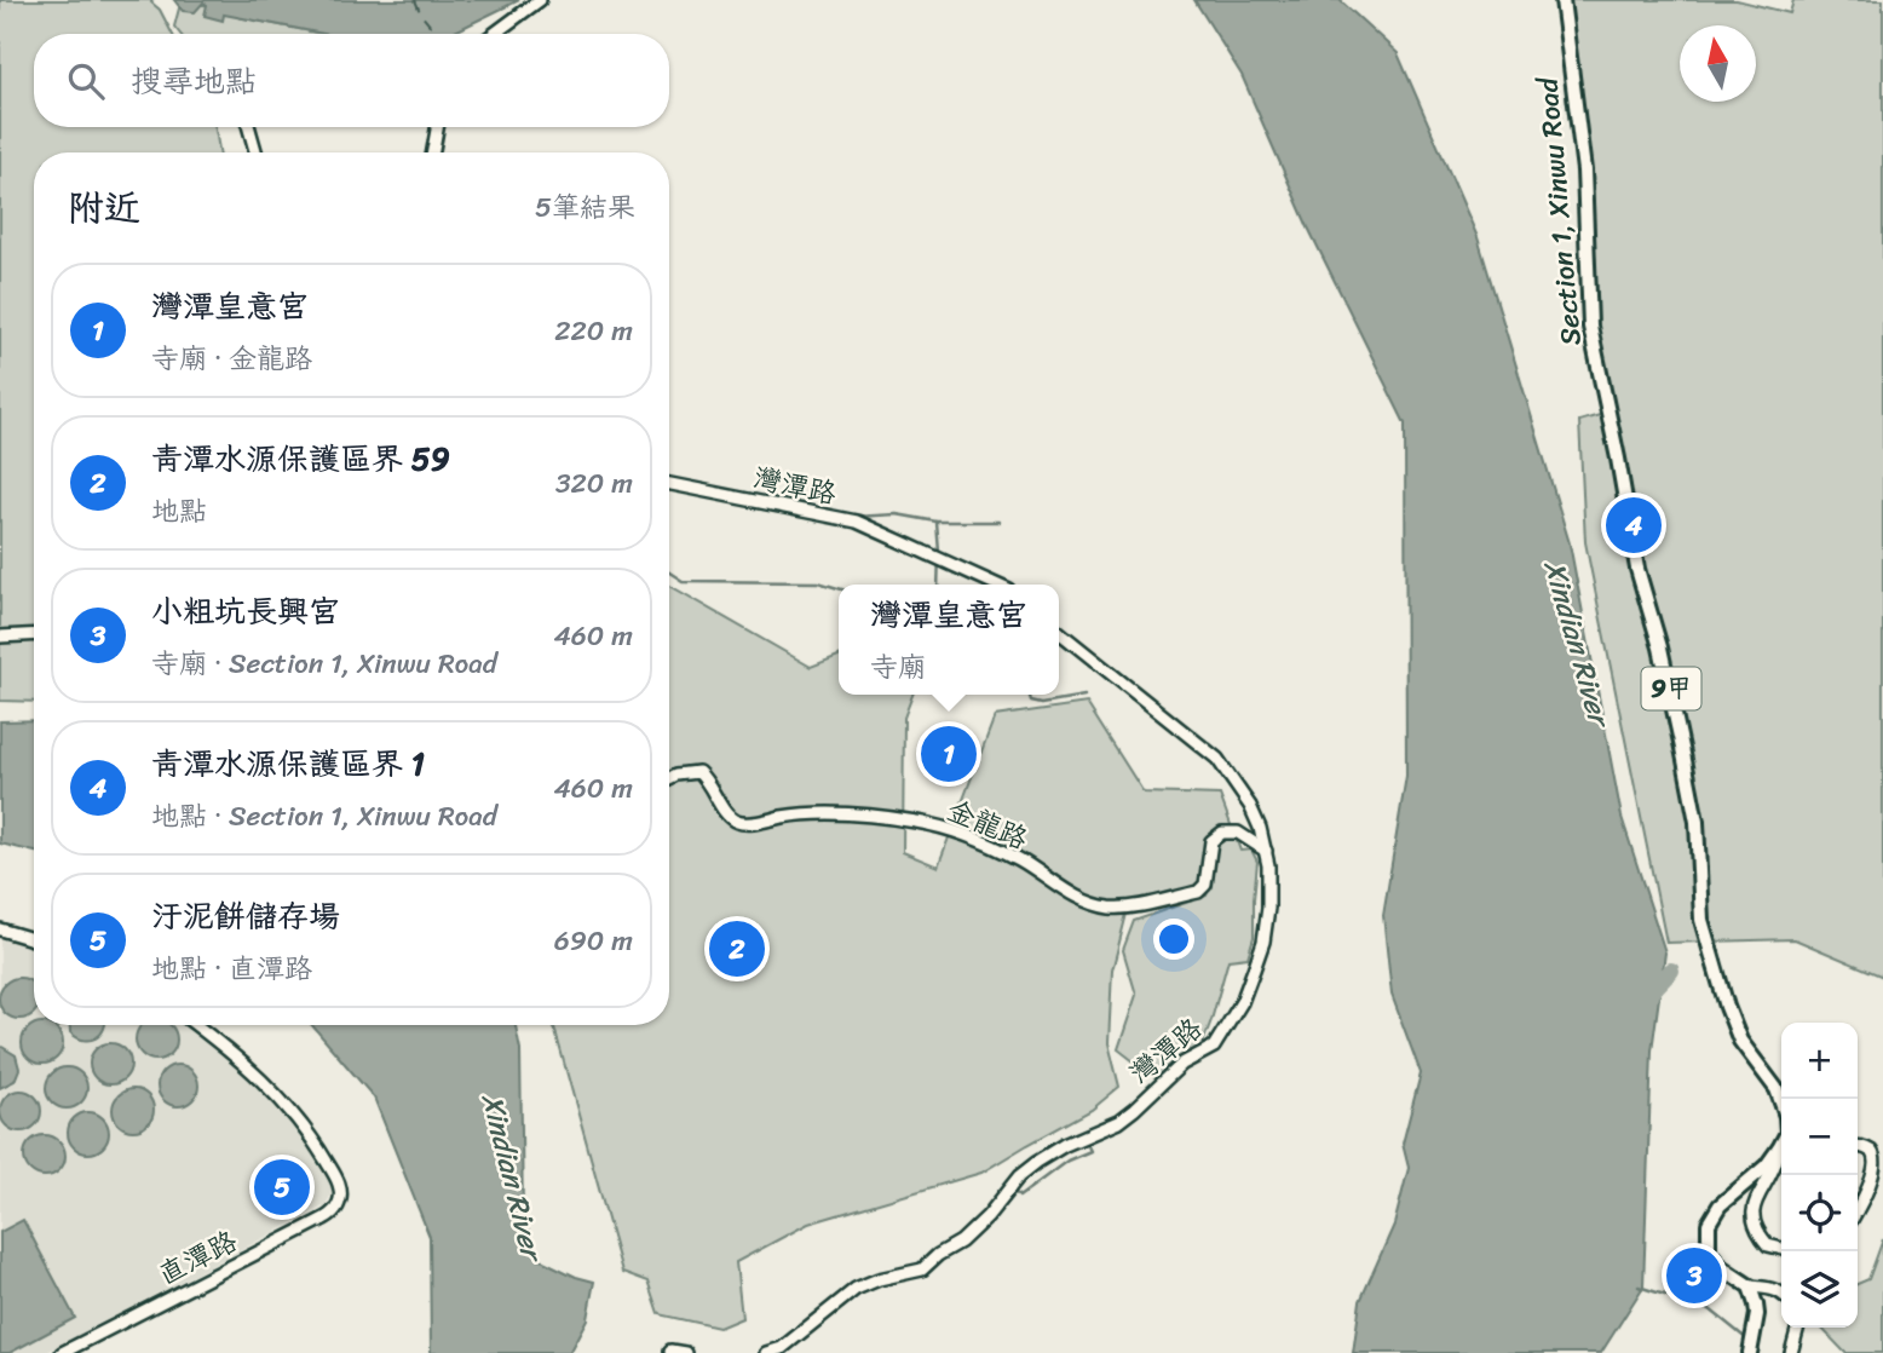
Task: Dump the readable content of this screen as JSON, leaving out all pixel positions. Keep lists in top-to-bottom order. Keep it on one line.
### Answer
{"streets":{"main road":["Section 1, Xinwu Road","9甲"],"street":["灣潭路","金龍路","直潭路"]},"crossings":[["灣潭路","金龍路"]],"water":["Xindian River"],"north":"top","page":{"search":"搜尋地點","heading":["附近","5筆結果"],"list":[{"mark":"1","name":"灣潭皇意宮","note":"寺廟 · 金龍路","value":"220 m"},{"mark":"2","name":"青潭水源保護區界 59","note":"地點","value":"320 m"},{"mark":"3","name":"小粗坑長興宮","note":"寺廟 · Section 1, Xinwu Road","value":"460 m"},{"mark":"4","name":"青潭水源保護區界 1","note":"地點 · Section 1, Xinwu Road","value":"460 m"},{"mark":"5","name":"汙泥餅儲存場","note":"地點 · 直潭路","value":"690 m"}],"pins":["4","1","2","5","3"],"popup":["灣潭皇意宮","寺廟"],"map_buttons":["+","−"]}}
